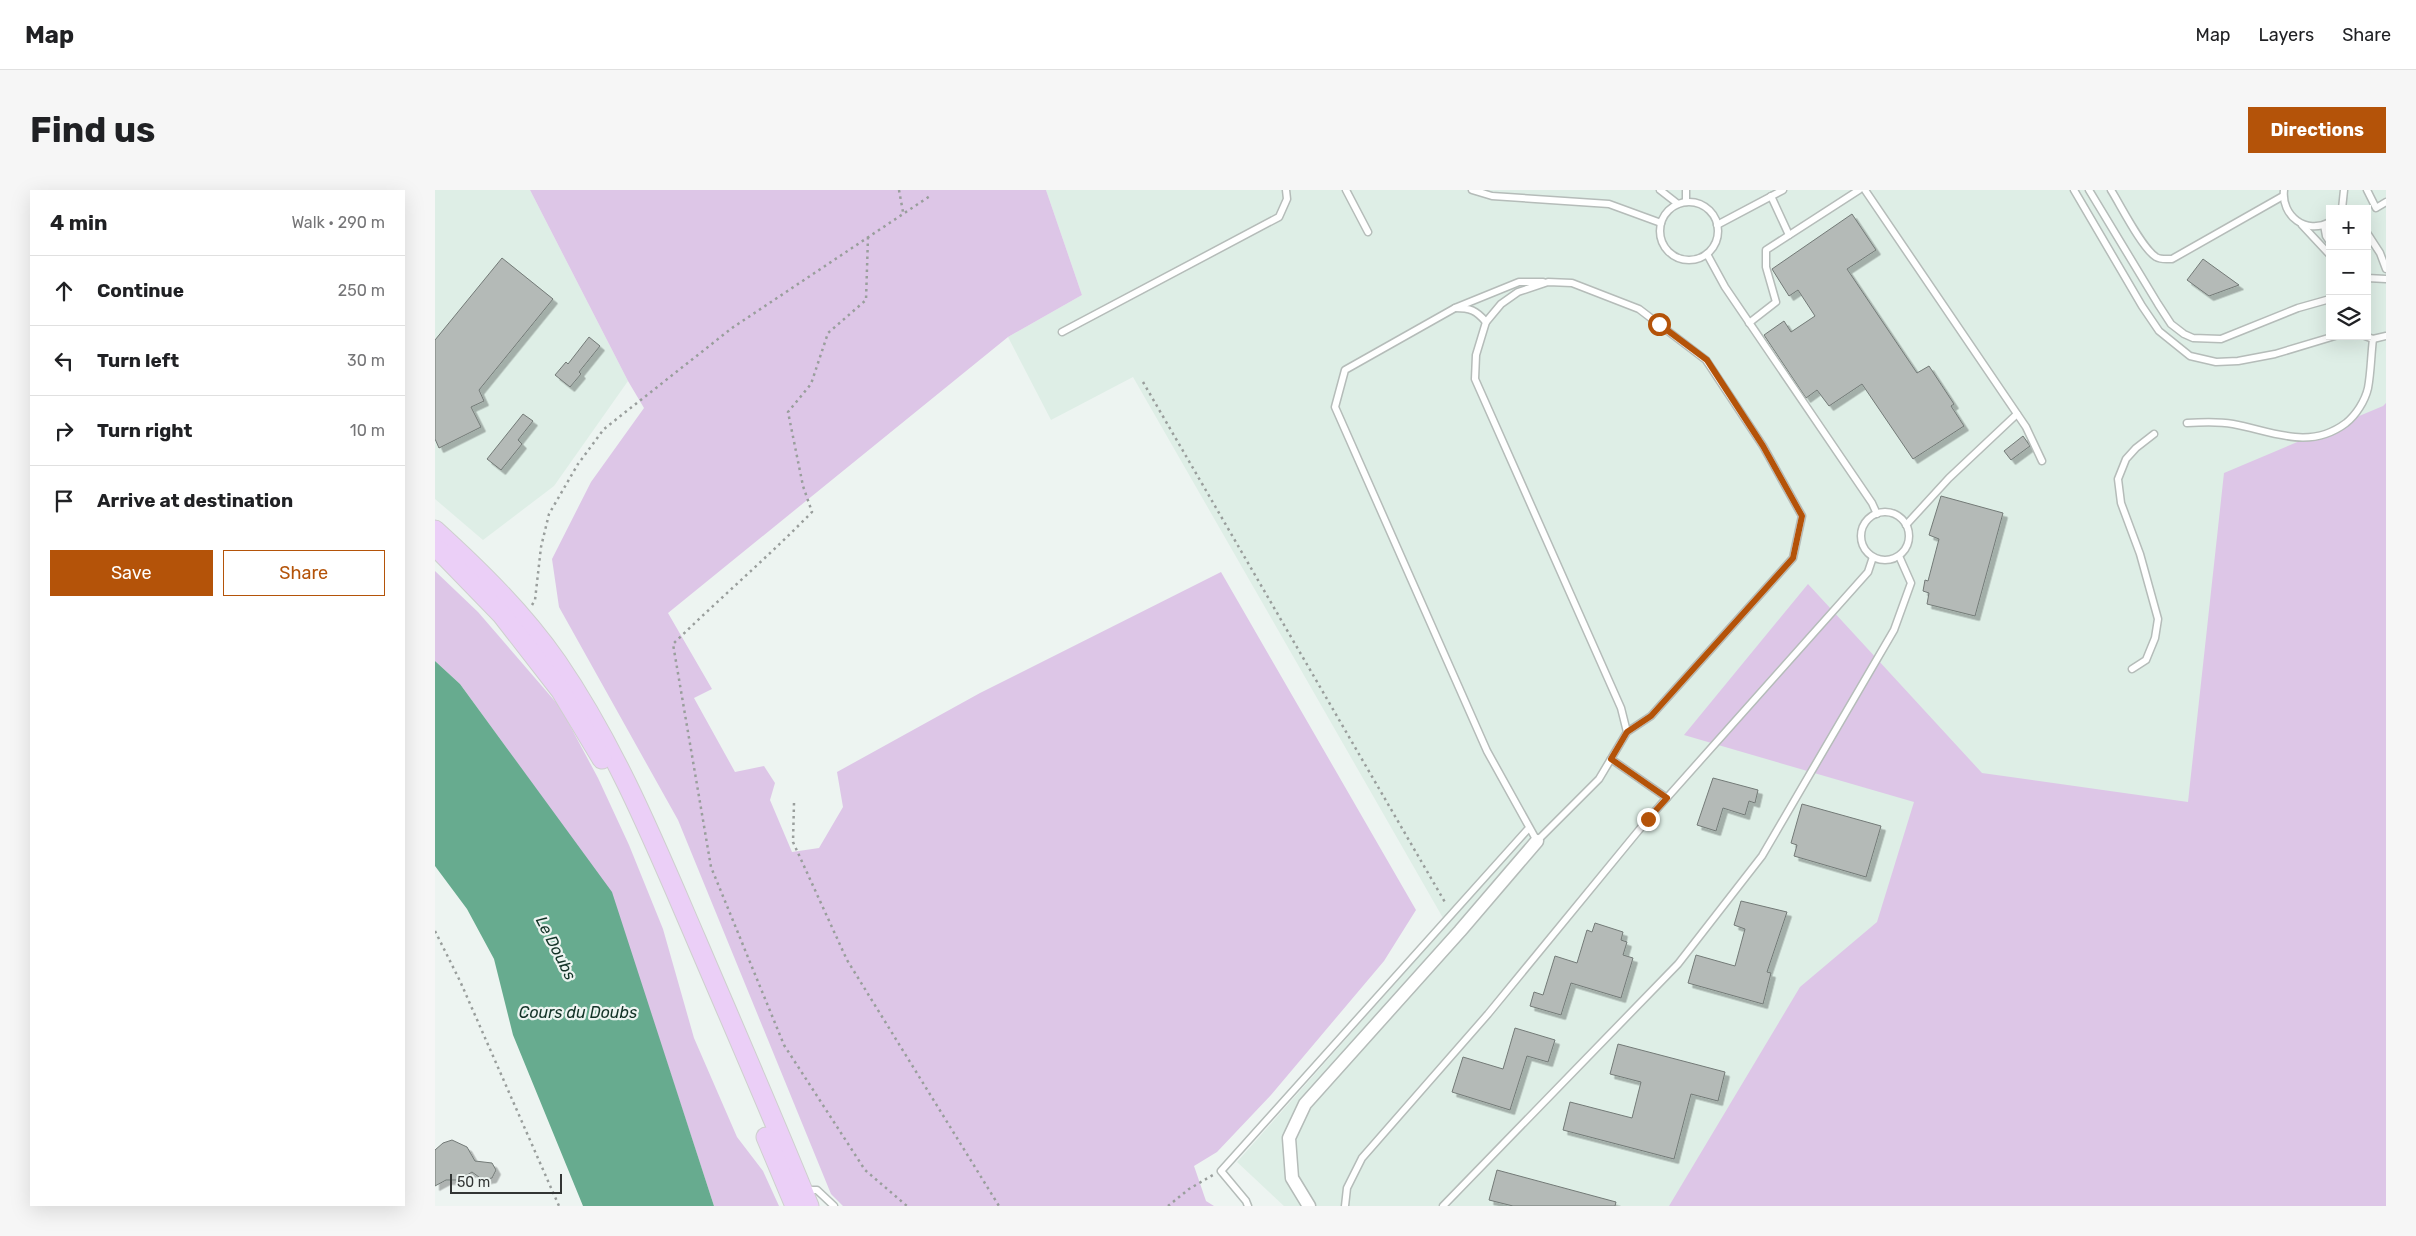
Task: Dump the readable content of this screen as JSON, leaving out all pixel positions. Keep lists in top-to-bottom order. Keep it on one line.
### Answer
{"water":["Le Doubs","Cours du Doubs"],"scale_bar":"50 m","page":{"header":"Map","nav":["Map","Layers","Share"],"buttons":["Directions",["Save","Share"]],"title":"Find us","heading":["4 min","Walk · 290 m"],"map_buttons":["+","−"],"list":[["Continue","250 m"],["Turn left","30 m"],["Turn right","10 m"],"Arrive at destination"],"scale":"50 m"}}
